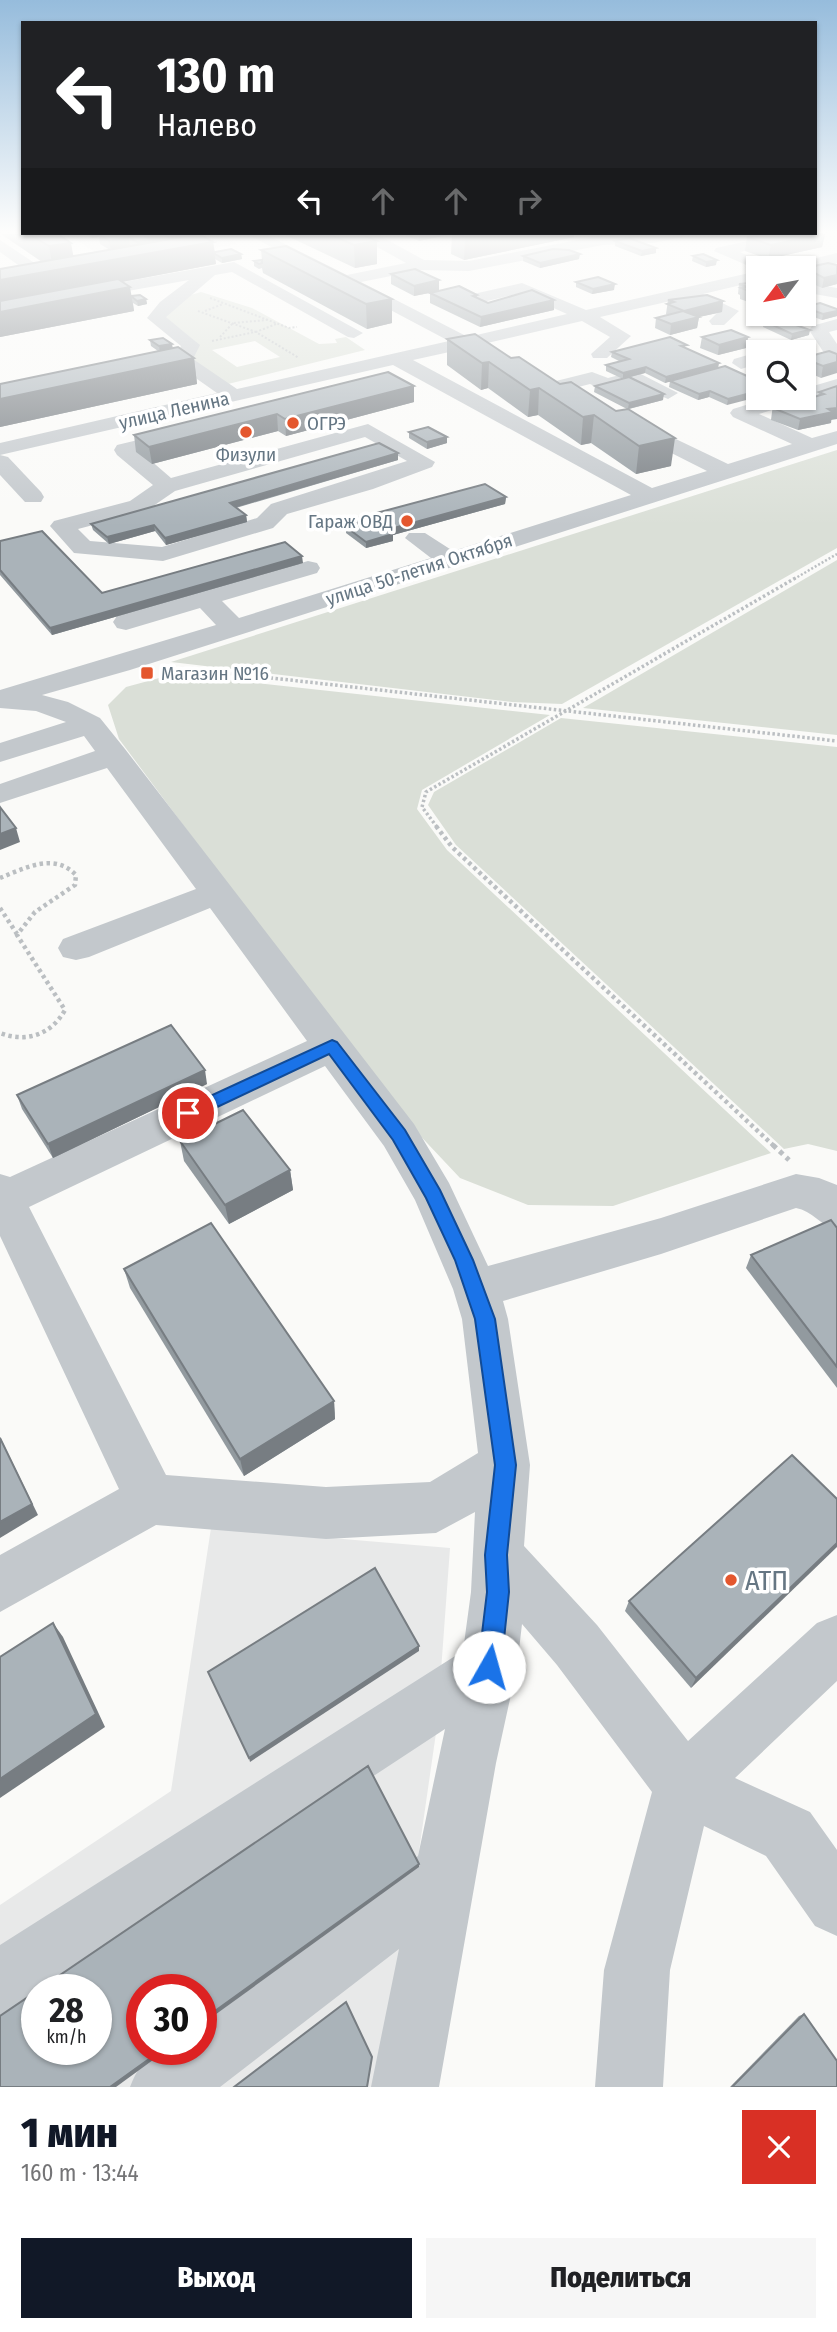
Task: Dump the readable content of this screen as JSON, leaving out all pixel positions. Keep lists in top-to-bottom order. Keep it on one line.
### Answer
{"streets":{"street":["улица Ленина","улица 50-летия Октября"]},"places":{"other":["ОГРЭ","Физули","Гараж ОВД","АТП"],"transit":["Магазин №16"]},"north":"bottom left","page":{"turn":["130 m","Налево"],"speed":"28 km/h","limit":"30","heading":["1 мин","160 m · 13:44"],"buttons":["Выход","Поделиться"]}}
